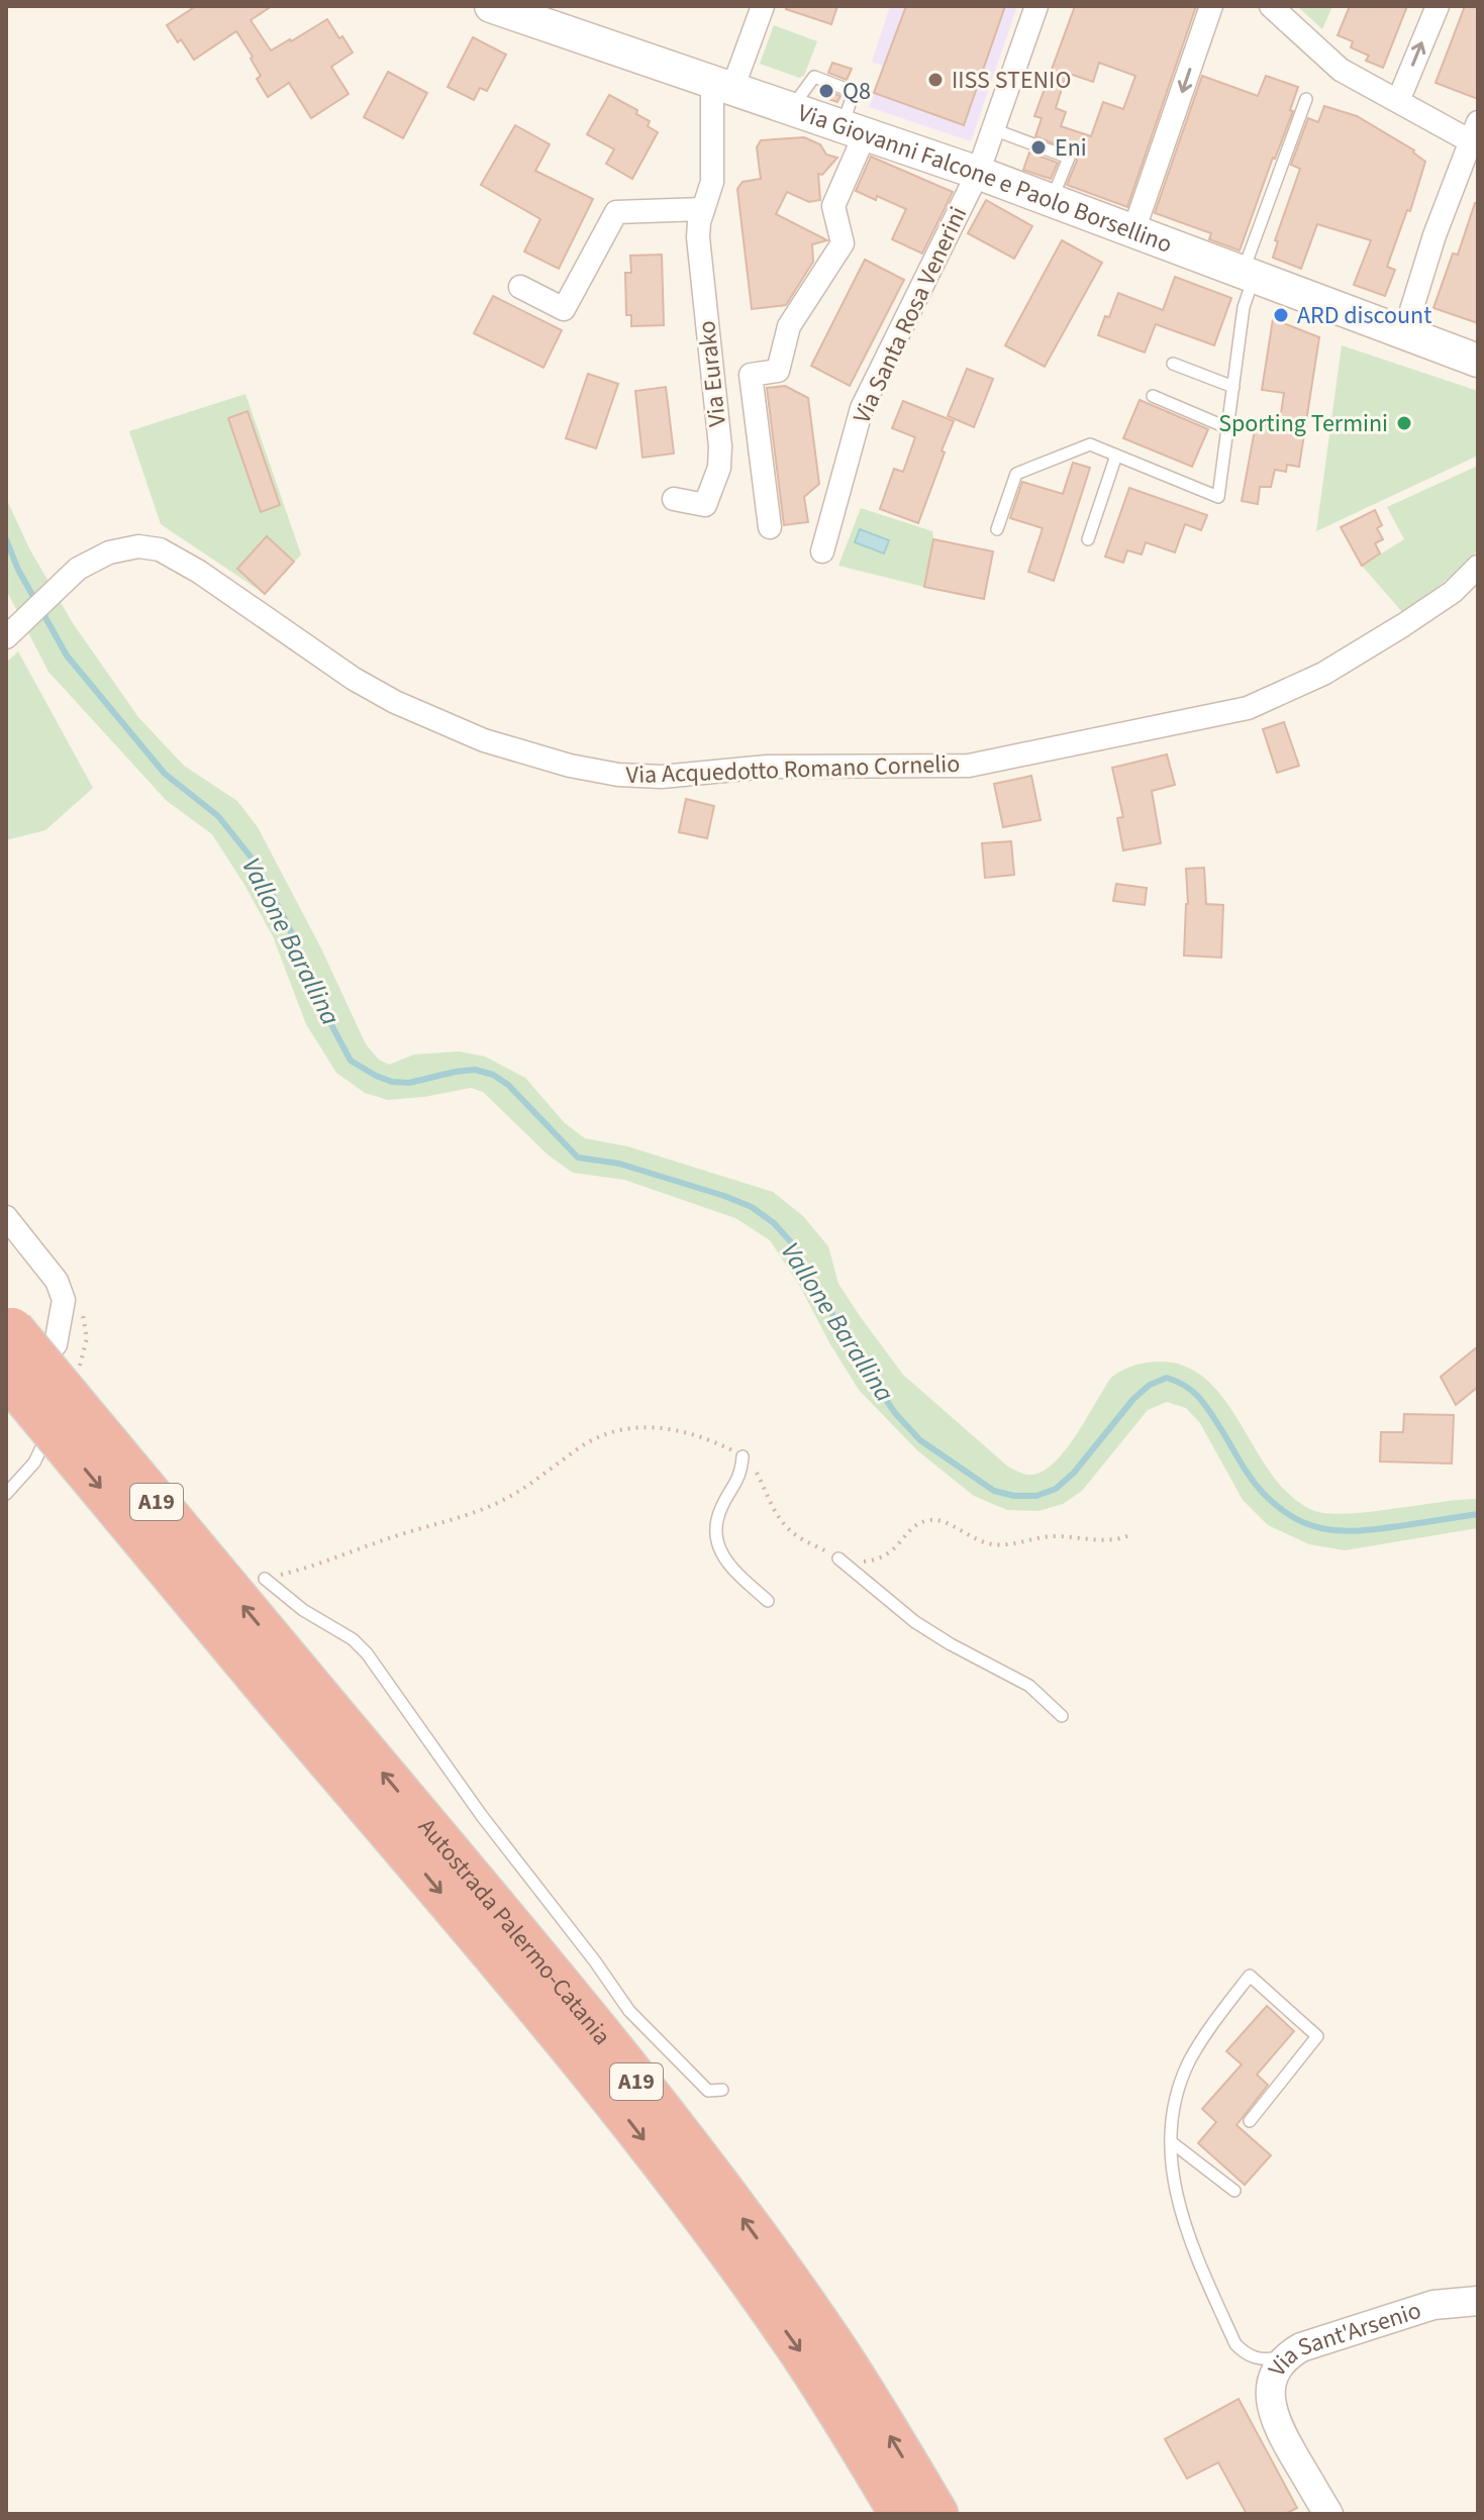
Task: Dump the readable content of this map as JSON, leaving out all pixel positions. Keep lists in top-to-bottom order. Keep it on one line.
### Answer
{"streets":{"highway":["A19","Autostrada Palermo-Catania"],"main road":["Via Giovanni Falcone e Paolo Borsellino"],"street":["Via Santa Rosa Venerini","Via Eurako","Via Acquedotto Romano Cornelio","Via Sant'Arsenio"]},"crossings":[["Via Giovanni Falcone e Paolo Borsellino","Via Santa Rosa Venerini"],["Via Giovanni Falcone e Paolo Borsellino","Via Eurako"],["A19","Autostrada Palermo-Catania"]],"water":["Vallone Barallina"],"places":["IISS STENIO","Q8","Eni","ARD discount","Sporting Termini"]}
